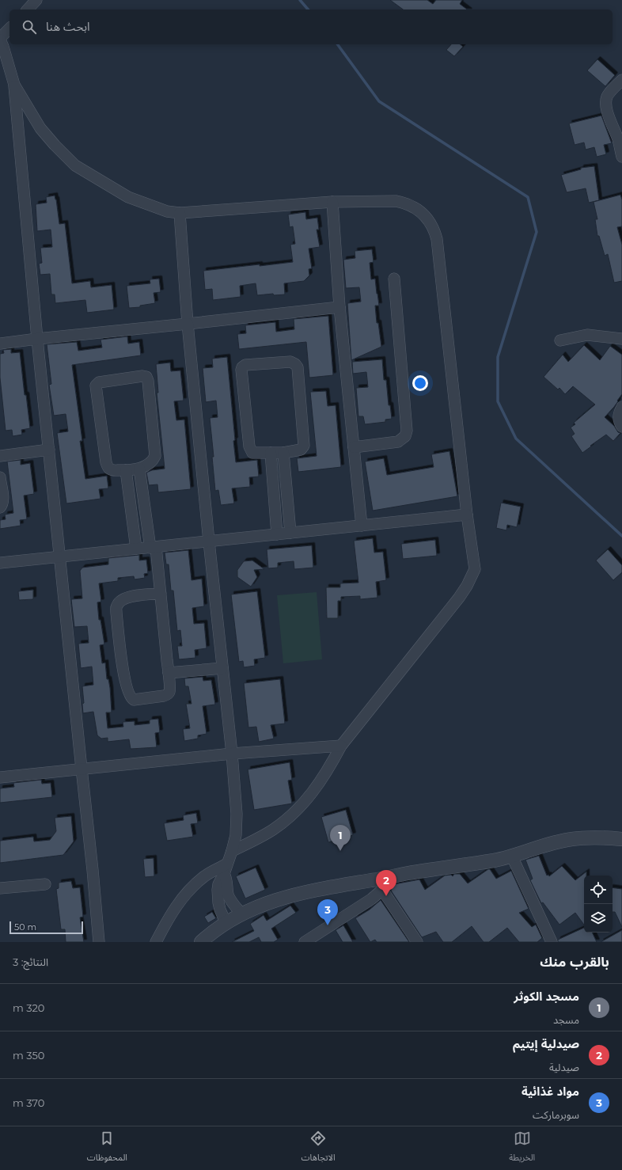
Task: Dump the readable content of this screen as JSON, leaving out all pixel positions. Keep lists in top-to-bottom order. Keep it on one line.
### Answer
{"scale_bar":"50 m","page":{"search":"ابحث هنا","pins":["1","2","3"],"scale":"50 m","heading":["بالقرب منك","النتائج: 3"],"list":[{"mark":"1","name":"مسجد الكوثر","note":"مسجد","value":"320 m"},{"mark":"2","name":"صيدلية إيتيم","note":"صيدلية","value":"350 m"},{"mark":"3","name":"مواد غذائية","note":"سوبرماركت","value":"370 m"}],"nav":["الخريطة","الاتجاهات","المحفوظات"]}}
